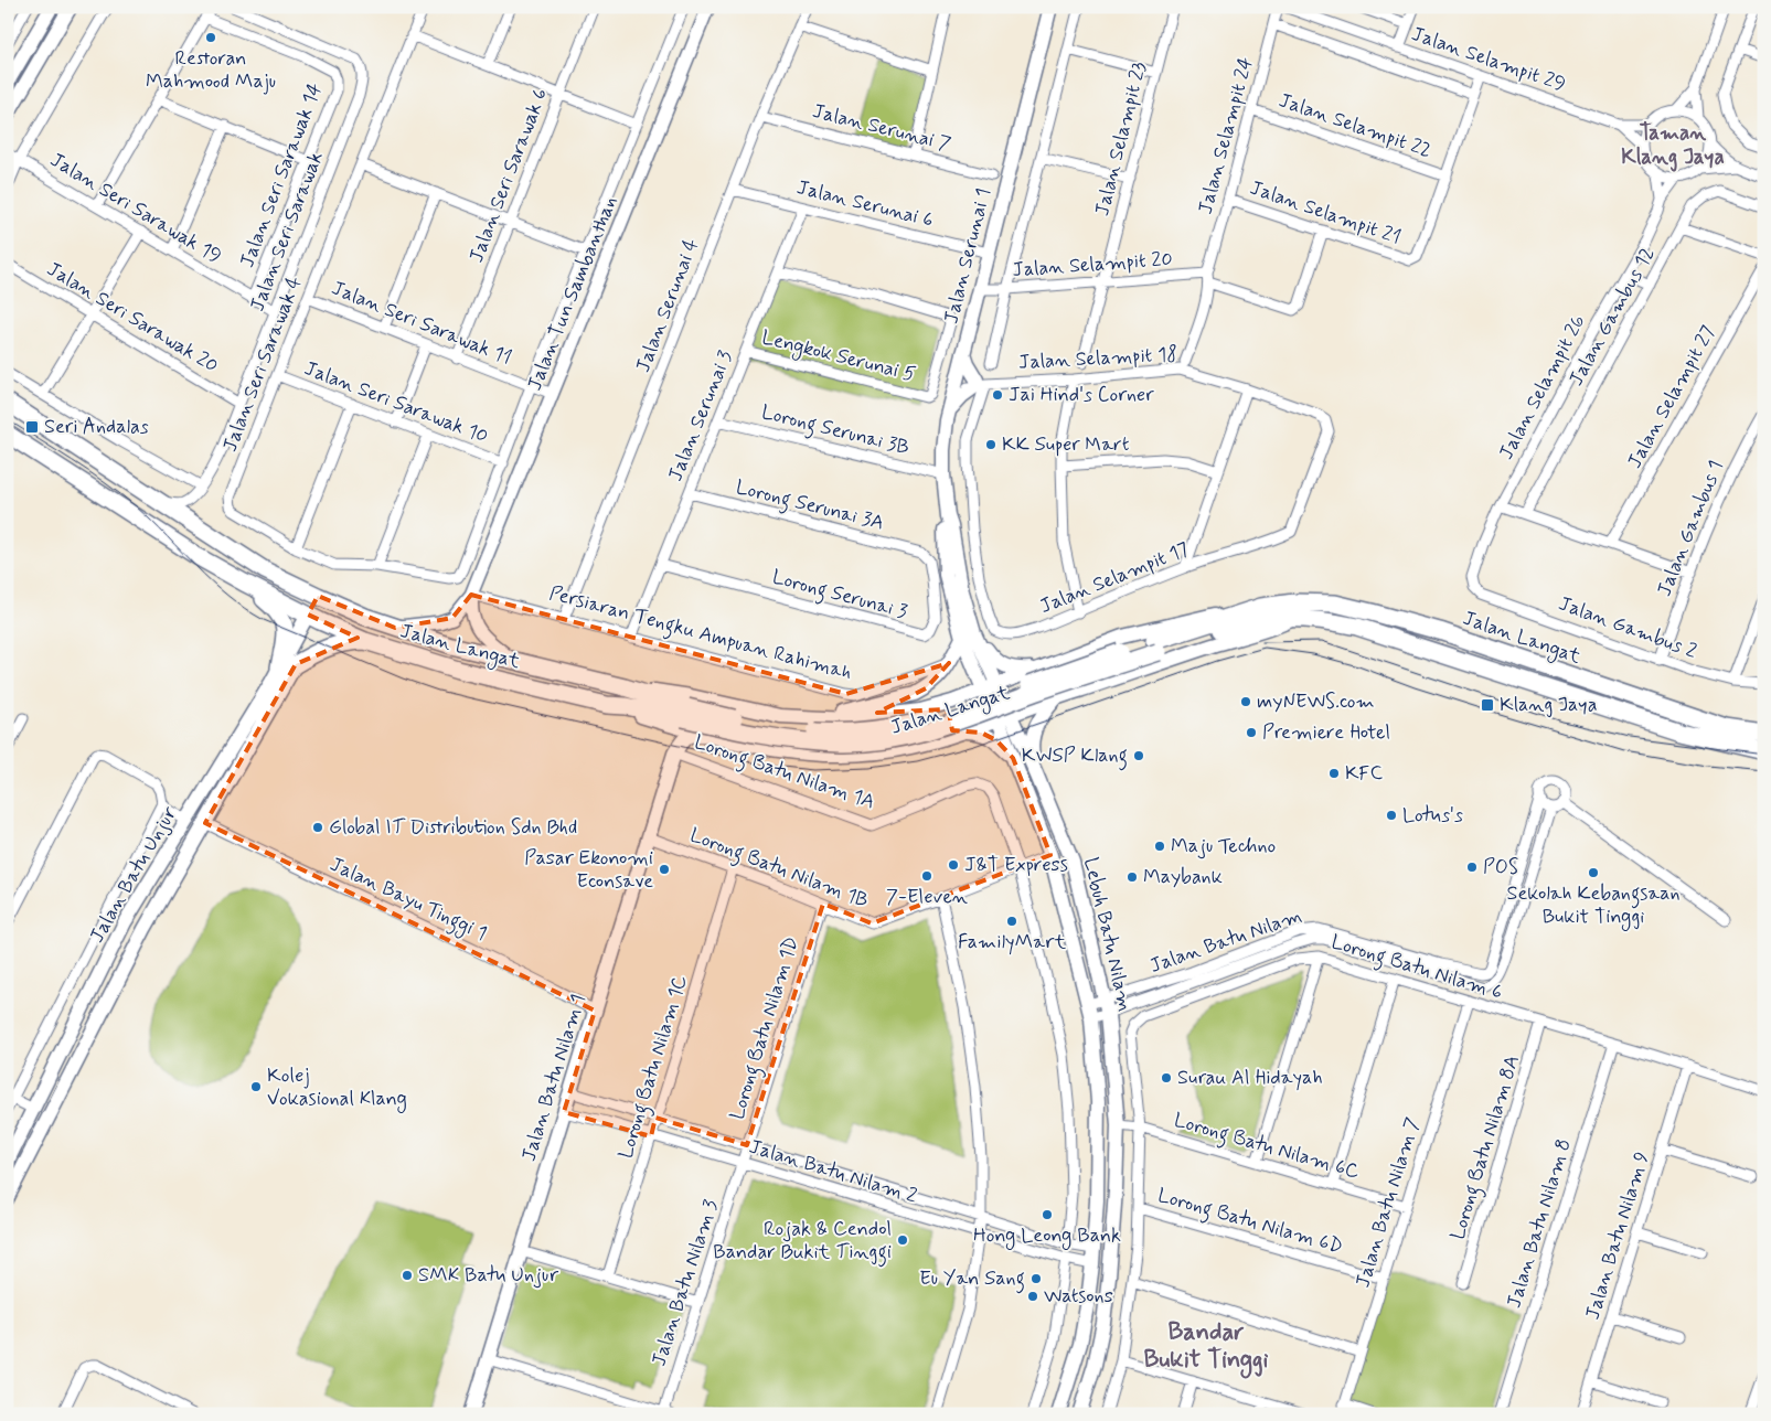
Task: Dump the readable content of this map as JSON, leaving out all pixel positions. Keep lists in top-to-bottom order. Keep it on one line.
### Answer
{"streets":{"highway":["Jalan Langat"],"main road":["Jalan Serunai 1","Jalan Batu Unjur","Lebuh Batu Nilam","Jalan Batu Nilam 1"],"street":["Jalan Selampit 29","Jalan Selampit 22","Jalan Serunai 7","Jalan Selampit 24","Jalan Selampit 23","Jalan Seri Sarawak 14","Jalan Seri Sarawak 6","Jalan Serunai 6","Jalan Seri Sarawak 19","Jalan Selampit 21","Jalan Seri Sarawak","Jalan Selampit 20","Jalan Tun Sambanthan","Jalan Serunai 4","Jalan Gambus 12","Jalan Seri Sarawak 20","Jalan Seri Sarawak 11","Lengkok Serunai 5","Jalan Selampit 18","Jalan Seri Sarawak 4","Jalan Selampit 26","Jalan Selampit 27","Jalan Seri Sarawak 10","Jalan Serunai 3","Lorong Serunai 3B","Lorong Serunai 3A","Jalan Gambus 1","Jalan Selampit 17","Lorong Serunai 3","Jalan Gambus 2","Persiaran Tengku Ampuan Rahimah","Lorong Batu Nilam 1A","Lorong Batu Nilam 1B","Jalan Bayu Tinggi 1","Jalan Batu Nilam","Lorong Batu Nilam 6","Lorong Batu Nilam 1D","Lorong Batu Nilam 1C","Lorong Batu Nilam 6C","Lorong Batu Nilam 8A","Jalan Batu Nilam 2","Jalan Batu Nilam 7","Lorong Batu Nilam 6D","Jalan Batu Nilam 8","Jalan Batu Nilam 9","Jalan Batu Nilam 3"]},"crossings":[["Jalan Selampit 29","Jalan Selampit 24"],["Jalan Selampit 29","Jalan Selampit 26"],["Jalan Selampit 22","Jalan Selampit 24"],["Jalan Selampit 22","Jalan Selampit 21"],["Jalan Serunai 7","Jalan Serunai 4"],["Jalan Selampit 24","Jalan Selampit 21"],["Jalan Selampit 24","Jalan Selampit 20"],["Jalan Selampit 23","Jalan Selampit 20"],["Jalan Seri Sarawak 14","Jalan Seri Sarawak 19"],["Jalan Seri Sarawak 6","Jalan Seri Sarawak 11"],["Jalan Serunai 6","Jalan Serunai 1"],["Jalan Serunai 6","Jalan Serunai 4"],["Jalan Serunai 6","Jalan Serunai 3"],["Jalan Seri Sarawak 19","Jalan Seri Sarawak"],["Jalan Seri Sarawak","Jalan Seri Sarawak 20"],["Jalan Serunai 1","Jalan Selampit 20"],["Jalan Serunai 1","Jalan Selampit 18"],["Jalan Serunai 1","Lorong Serunai 3B"],["Jalan Serunai 1","Lebuh Batu Nilam"],["Jalan Tun Sambanthan","Jalan Seri Sarawak 11"],["Jalan Tun Sambanthan","Persiaran Tengku Ampuan Rahimah"],["Jalan Serunai 4","Persiaran Tengku Ampuan Rahimah"],["Jalan Seri Sarawak 11","Jalan Seri Sarawak 4"],["Lengkok Serunai 5","Jalan Serunai 3"],["Jalan Selampit 18","Jalan Selampit 17"],["Jalan Seri Sarawak 4","Jalan Seri Sarawak 10"],["Jalan Selampit 26","Jalan Gambus 2"],["Jalan Serunai 3","Lorong Serunai 3B"],["Jalan Serunai 3","Lorong Serunai 3A"],["Jalan Serunai 3","Lorong Serunai 3"],["Jalan Serunai 3","Persiaran Tengku Ampuan Rahimah"],["Lorong Serunai 3A","Lorong Serunai 3"],["Jalan Gambus 1","Jalan Gambus 2"],["Jalan Langat","Jalan Batu Unjur"],["Jalan Langat","Lebuh Batu Nilam"],["Lorong Batu Nilam 1A","Lorong Batu Nilam 1B"],["Lorong Batu Nilam 1A","Jalan Batu Nilam 1"],["Lorong Batu Nilam 1B","Lebuh Batu Nilam"],["Lorong Batu Nilam 1B","Lorong Batu Nilam 1D"],["Lorong Batu Nilam 1B","Lorong Batu Nilam 1C"],["Lorong Batu Nilam 1B","Jalan Batu Nilam 1"],["Jalan Batu Unjur","Jalan Bayu Tinggi 1"],["Jalan Bayu Tinggi 1","Jalan Batu Nilam 1"],["Lebuh Batu Nilam","Jalan Batu Nilam"],["Lebuh Batu Nilam","Lorong Batu Nilam 6C"],["Lebuh Batu Nilam","Jalan Batu Nilam 2"],["Lorong Batu Nilam 6","Lorong Batu Nilam 6C"],["Lorong Batu Nilam 6","Lorong Batu Nilam 8A"],["Lorong Batu Nilam 6","Jalan Batu Nilam 7"],["Lorong Batu Nilam 6","Jalan Batu Nilam 8"],["Lorong Batu Nilam 6","Jalan Batu Nilam 9"],["Lorong Batu Nilam 1D","Jalan Batu Nilam 2"],["Lorong Batu Nilam 1D","Jalan Batu Nilam 3"],["Lorong Batu Nilam 1C","Jalan Batu Nilam 2"],["Jalan Batu Nilam 1","Jalan Batu Nilam 2"],["Lorong Batu Nilam 6C","Jalan Batu Nilam 7"],["Jalan Batu Nilam 2","Jalan Batu Nilam 3"],["Jalan Batu Nilam 7","Lorong Batu Nilam 6D"]],"districts":["Taman Klang Jaya","Bandar Bukit Tinggi"],"places":{"other":["Restoran Mahmood Maju","Jai Hind's Corner","KK Super Mart","myNEWS.com","Premiere Hotel","KWSP Klang","KFC","Lotus's","Global IT Distribution Sdn Bhd","Maju Techno","J&T Express","POS","Pasar Ekonomi Econsave","Sekolah Kebangsaan Bukit Tinggi","7-Eleven","Maybank","FamilyMart","Surau Al Hidayah","Kolej Vokasional Klang","Hong Leong Bank","Rojak & Cendol Bandar Bukit Tinggi","SMK Batu Unjur","Eu Yan Sang","Watsons"],"transit":["Seri Andalas","Klang Jaya"]}}
